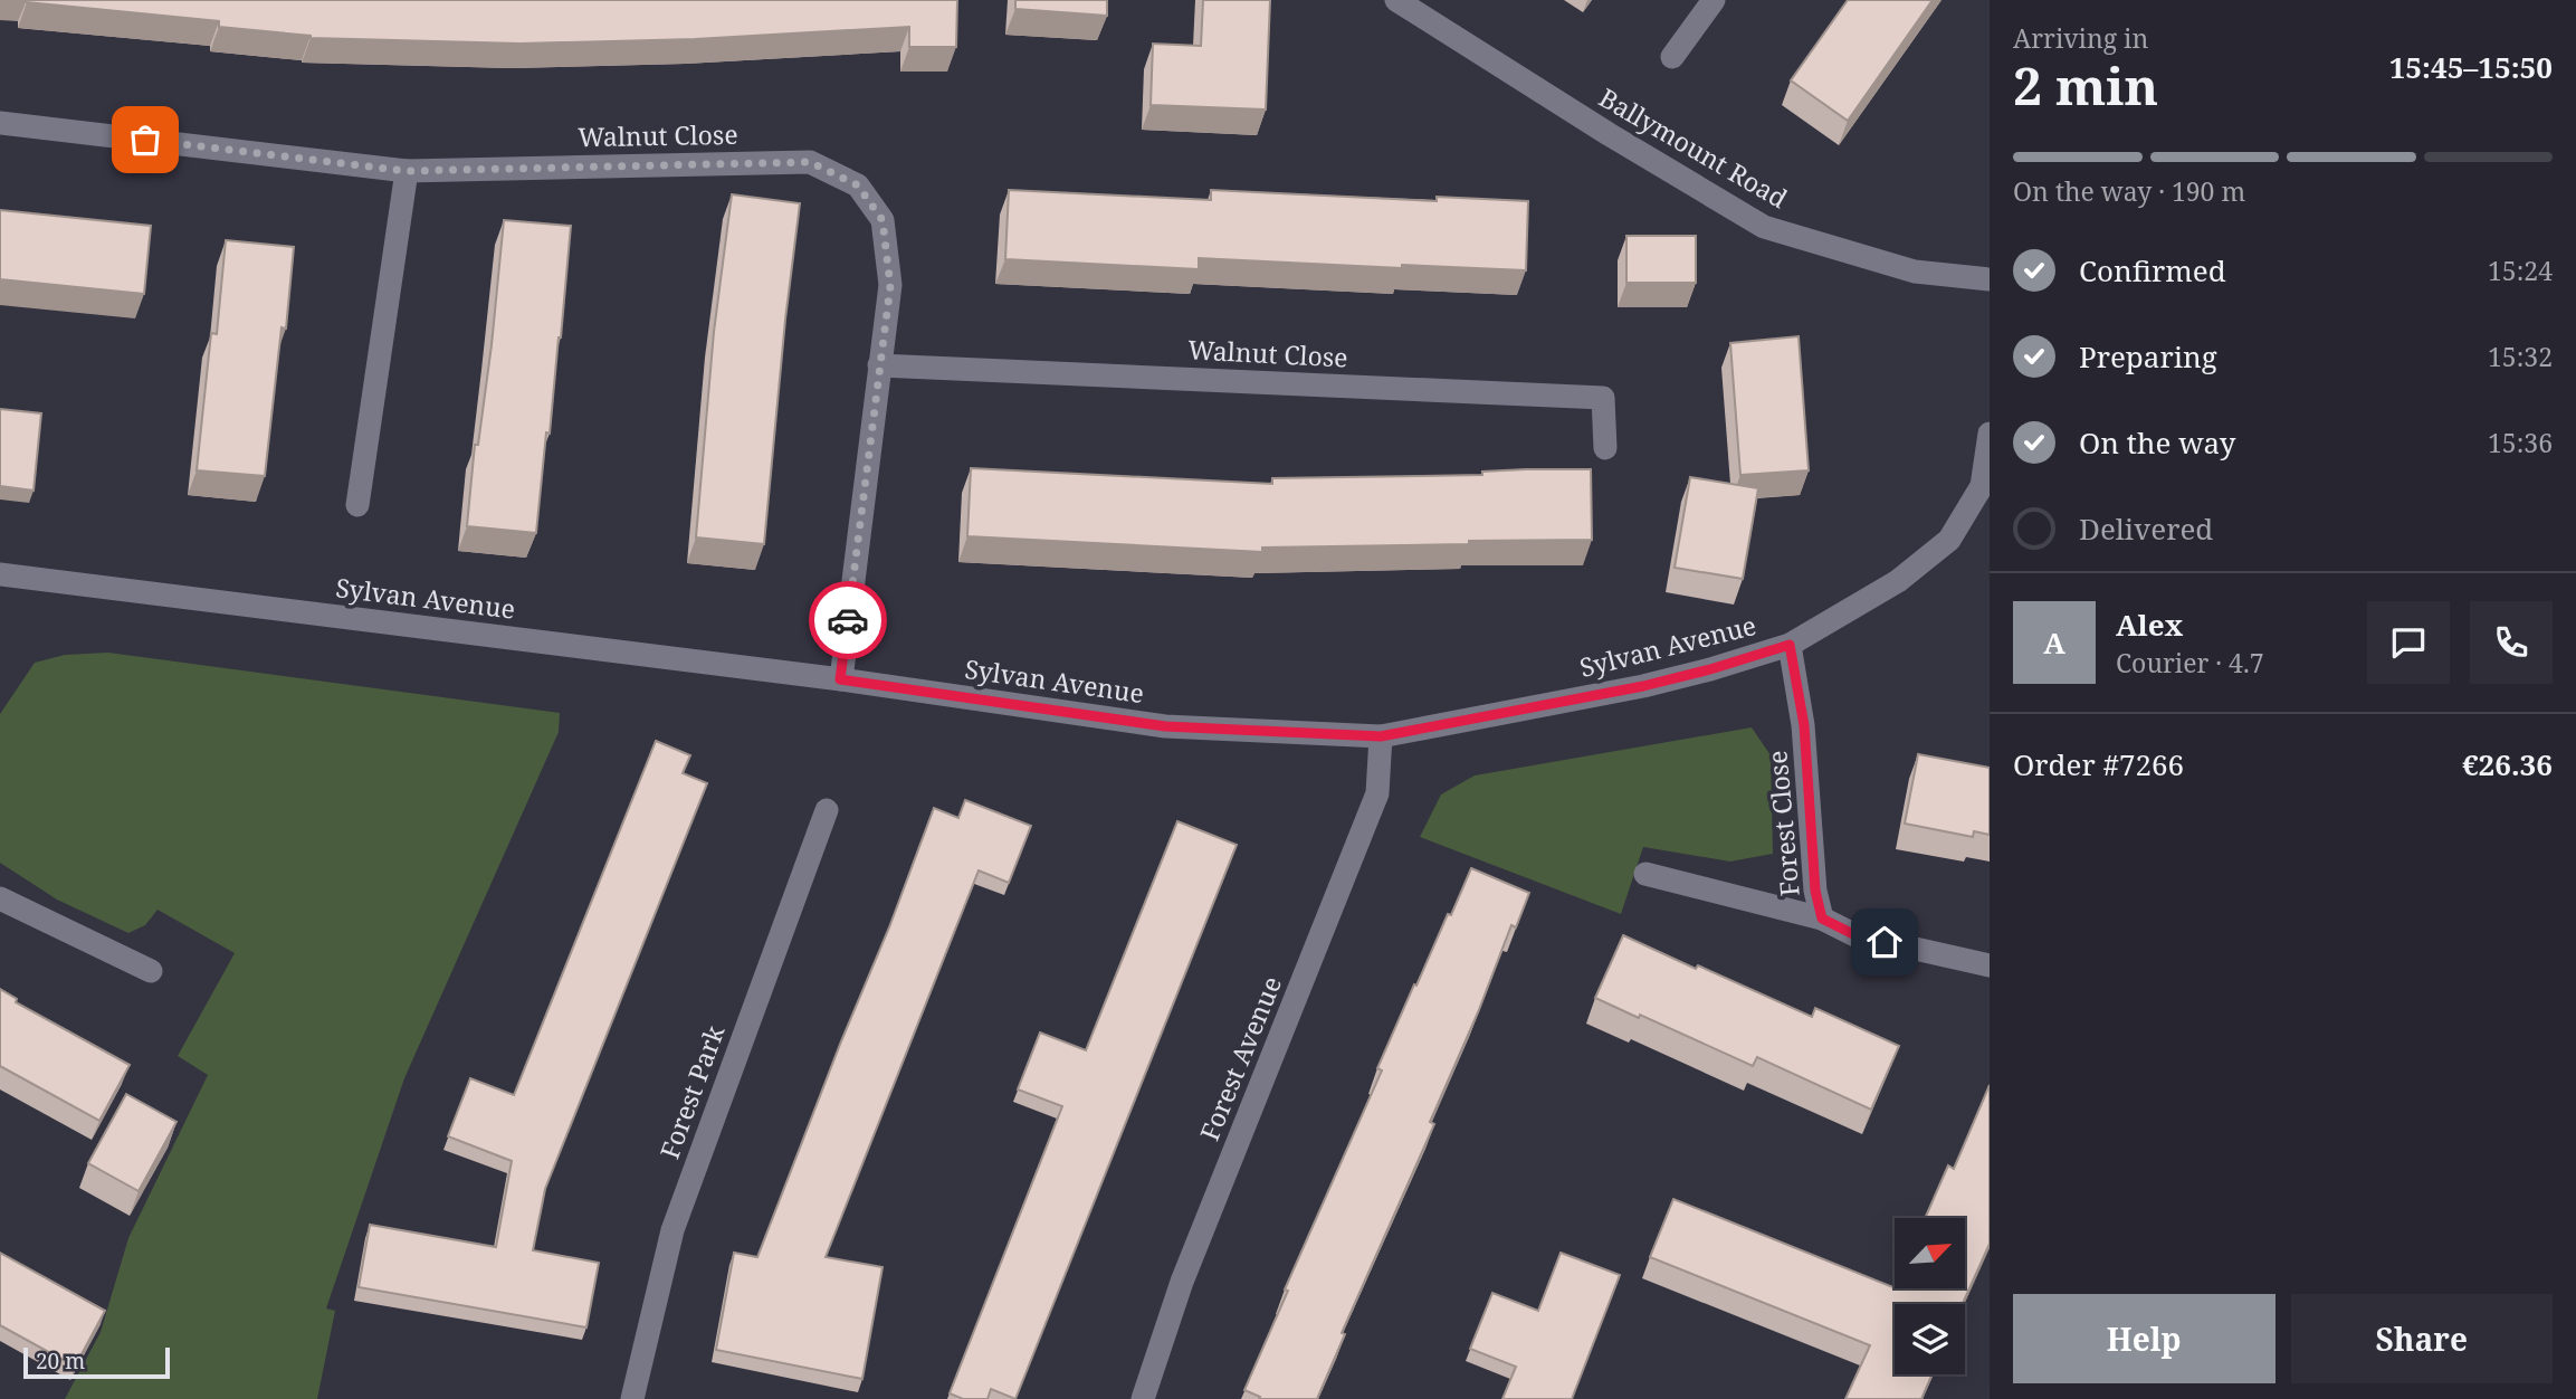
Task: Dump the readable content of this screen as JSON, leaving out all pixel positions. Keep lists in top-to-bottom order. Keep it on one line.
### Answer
{"streets":{"street":["Walnut Close","Ballymount Road","Sylvan Avenue","Forest Close","Forest Avenue","Forest Park"]},"crossings":[["Walnut Close","Sylvan Avenue"],["Sylvan Avenue","Forest Close"],["Sylvan Avenue","Forest Avenue"]],"scale_bar":"20 m","north":"top right","page":{"heading":["2 min","Arriving in","15:45–15:50"],"panel":["Alex","Courier · 4.7","Order #7266","€26.36"],"bar":"On the way · 190 m","list":[["Confirmed","15:24"],["Preparing","15:32"],["On the way","15:36"],"Delivered"],"round":"A","buttons":["Help","Share"],"scale":"20 m"}}
